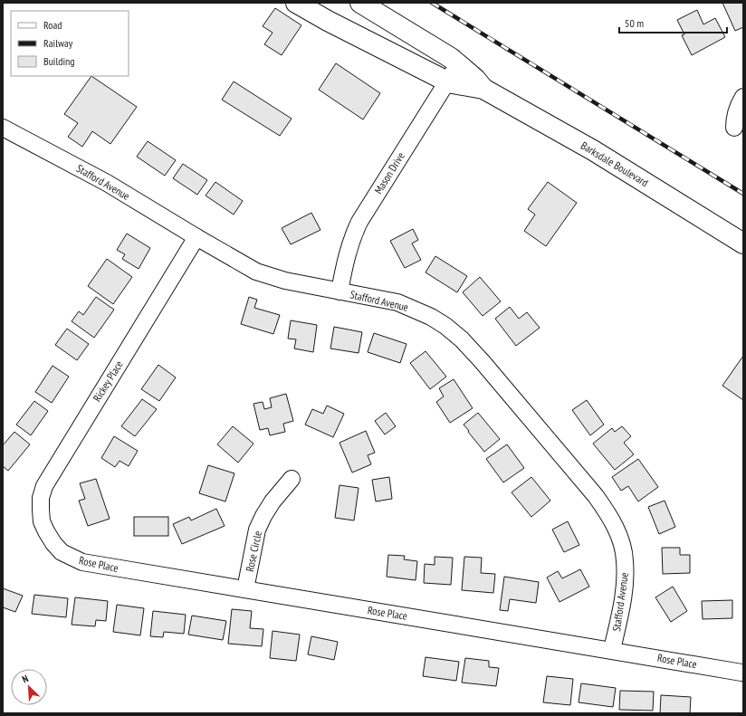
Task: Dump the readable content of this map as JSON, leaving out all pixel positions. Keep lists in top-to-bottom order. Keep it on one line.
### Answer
{"streets":{"main road":["Barksdale Boulevard"],"street":["Mason Drive","Stafford Avenue","Rickey Place","Rose Circle","Rose Place"]},"crossings":[["Barksdale Boulevard","Mason Drive"],["Mason Drive","Stafford Avenue"],["Stafford Avenue","Rickey Place"],["Stafford Avenue","Rose Place"],["Rickey Place","Rose Place"],["Rose Circle","Rose Place"]],"legend":["Road","Railway","Building"],"scale_bar":"50 m","north":"top left"}
